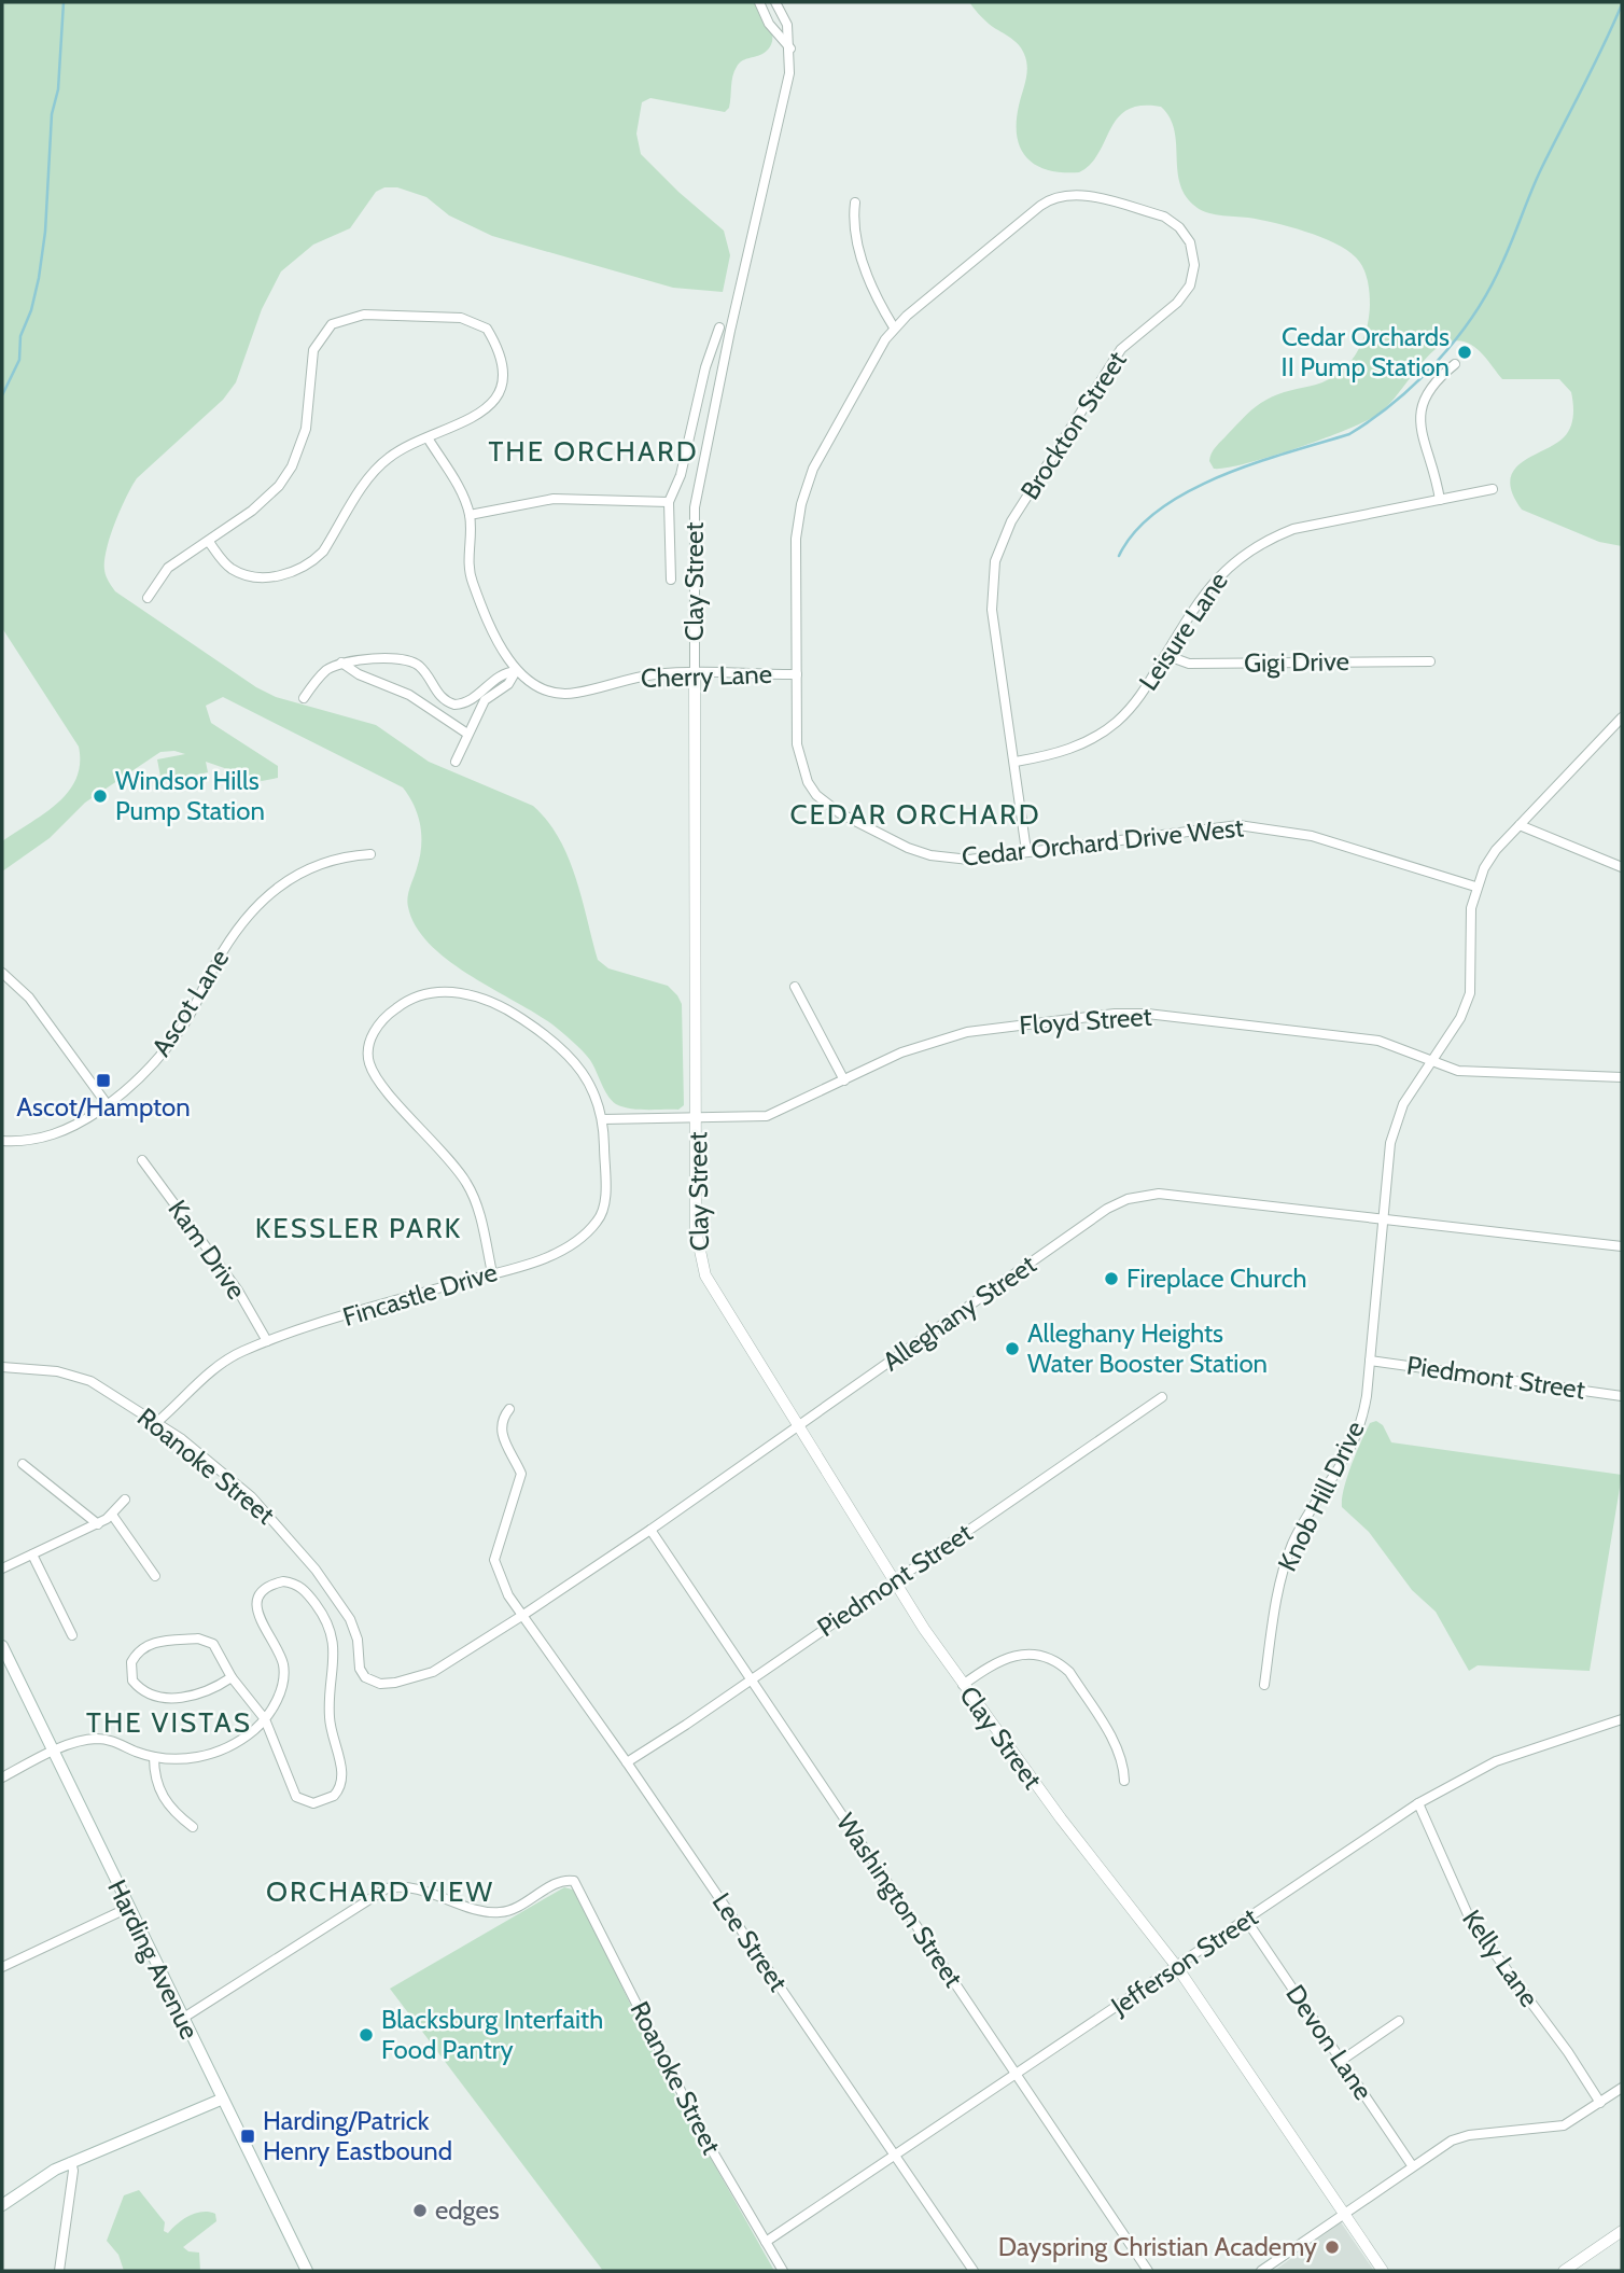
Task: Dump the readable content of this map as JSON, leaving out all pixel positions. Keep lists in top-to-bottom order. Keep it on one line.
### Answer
{"streets":{"main road":["Harding Avenue"],"street":["Brockton Street","Clay Street","Leisure Lane","Gigi Drive","Cherry Lane","Cedar Orchard Drive West","Ascot Lane","Floyd Street","Kam Drive","Fincastle Drive","Alleghany Street","Piedmont Street","Roanoke Street","Knob Hill Drive","Washington Street","Lee Street","Kelly Lane","Jefferson Street","Devon Lane"]},"crossings":[["Brockton Street","Leisure Lane"],["Brockton Street","Cedar Orchard Drive West"],["Clay Street","Cherry Lane"],["Clay Street","Floyd Street"],["Clay Street","Alleghany Street"],["Clay Street","Piedmont Street"],["Clay Street","Jefferson Street"],["Leisure Lane","Gigi Drive"],["Cherry Lane","Cedar Orchard Drive West"],["Cedar Orchard Drive West","Knob Hill Drive"],["Floyd Street","Fincastle Drive"],["Floyd Street","Knob Hill Drive"],["Kam Drive","Fincastle Drive"],["Fincastle Drive","Roanoke Street"],["Alleghany Street","Roanoke Street"],["Alleghany Street","Knob Hill Drive"],["Alleghany Street","Washington Street"],["Alleghany Street","Lee Street"],["Piedmont Street","Knob Hill Drive"],["Piedmont Street","Washington Street"],["Piedmont Street","Lee Street"],["Roanoke Street","Harding Avenue"],["Roanoke Street","Jefferson Street"],["Washington Street","Jefferson Street"],["Lee Street","Jefferson Street"],["Kelly Lane","Jefferson Street"],["Jefferson Street","Devon Lane"]],"districts":["THE ORCHARD","CEDAR ORCHARD","KESSLER PARK","THE VISTAS","ORCHARD VIEW"],"places":{"other":["Cedar Orchards II Pump Station","Windsor Hills Pump Station","Fireplace Church","Alleghany Heights Water Booster Station","Blacksburg Interfaith Food Pantry","edges","Dayspring Christian Academy"],"transit":["Ascot/Hampton","Harding/Patrick Henry Eastbound"]}}
